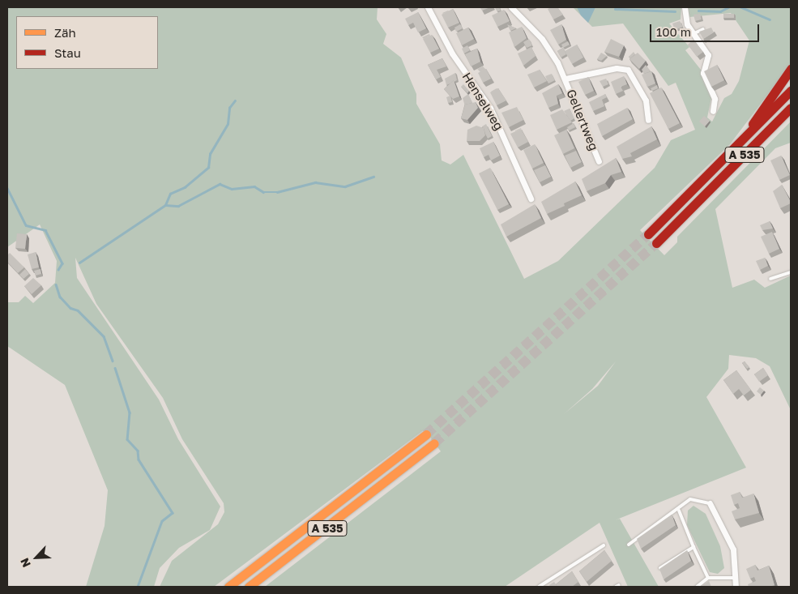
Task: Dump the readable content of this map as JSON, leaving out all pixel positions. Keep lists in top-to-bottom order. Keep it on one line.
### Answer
{"streets":{"highway":["A 535"],"street":["Henselweg","Gellertweg"]},"legend":["Zäh","Stau"],"scale_bar":"100 m","north":"bottom left"}
